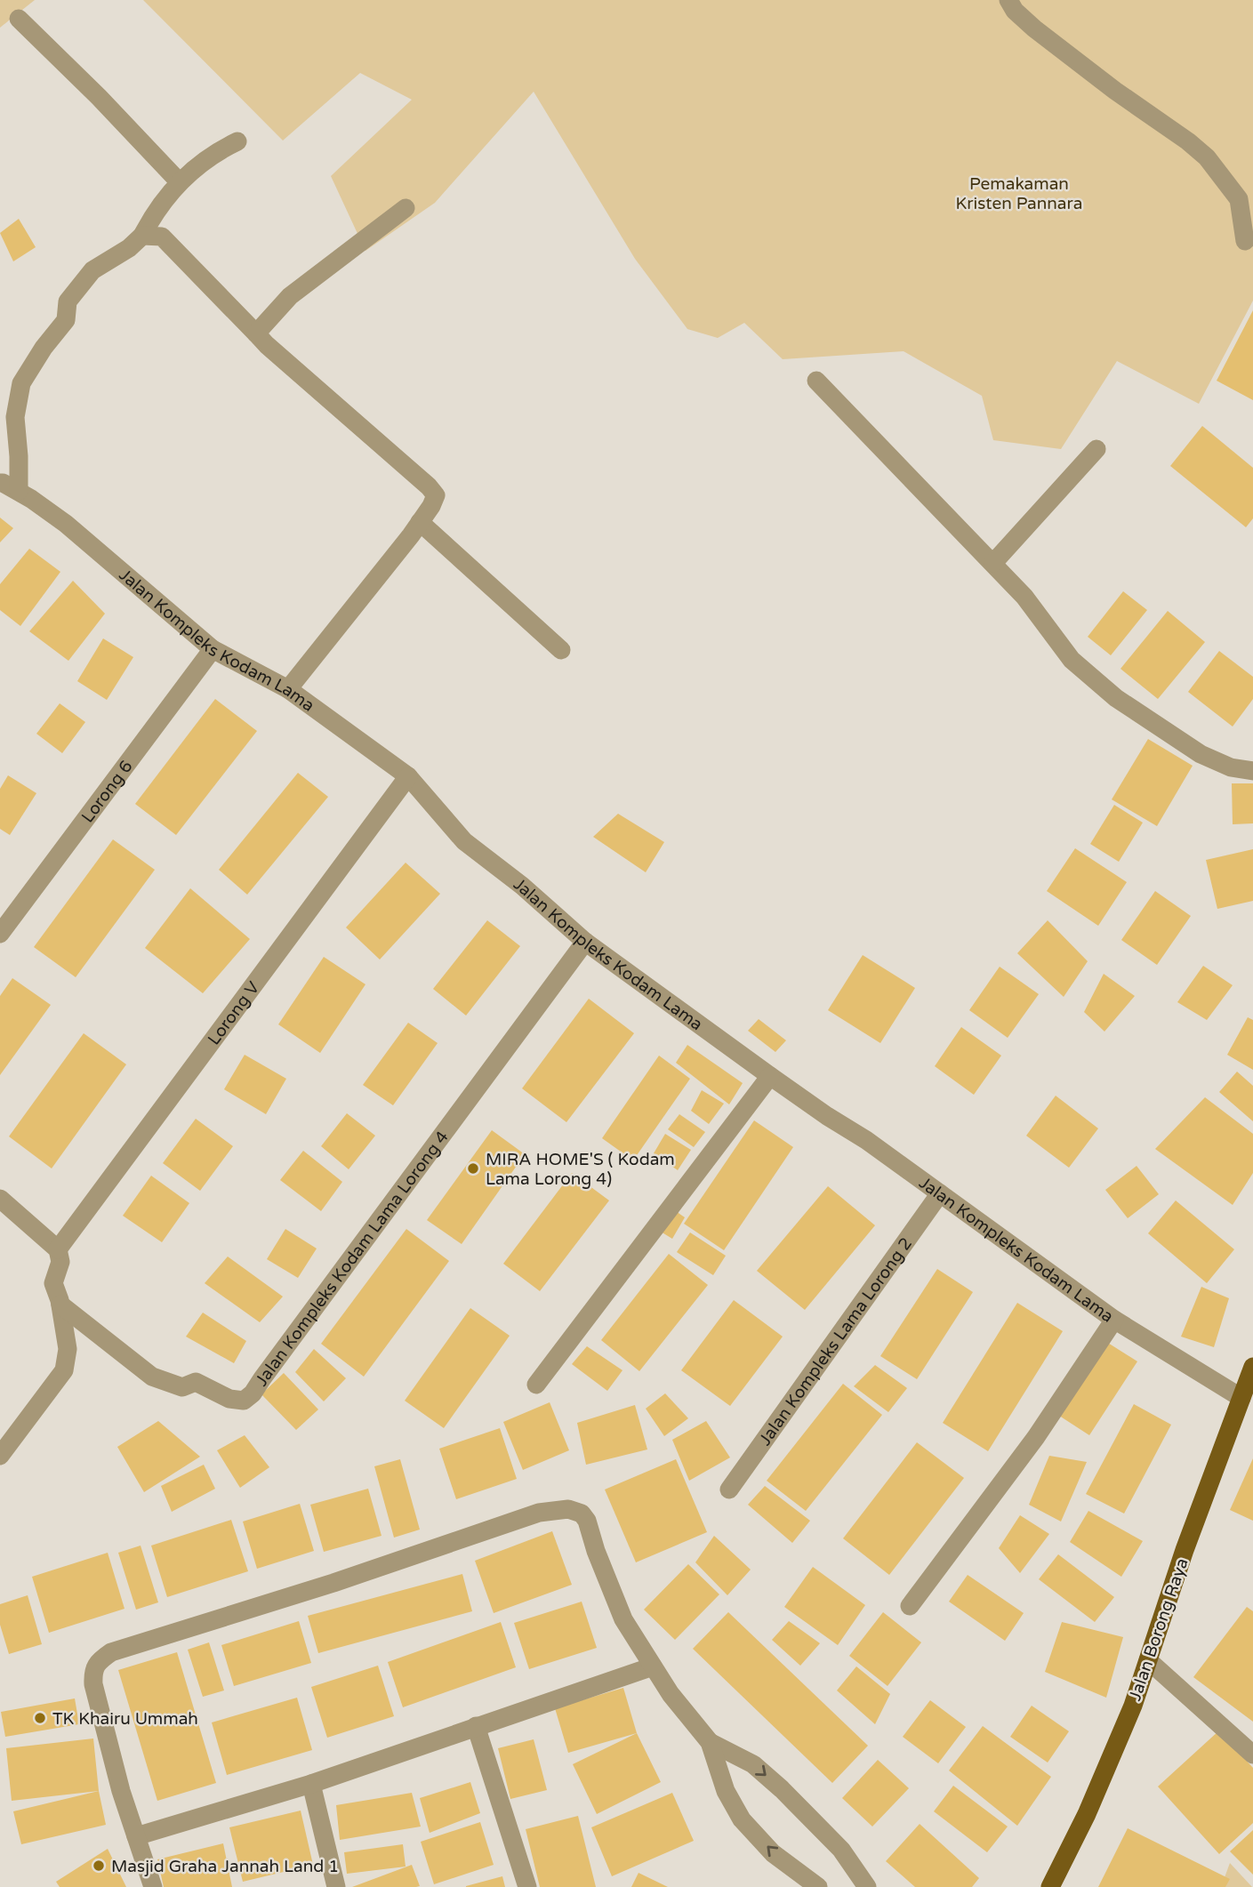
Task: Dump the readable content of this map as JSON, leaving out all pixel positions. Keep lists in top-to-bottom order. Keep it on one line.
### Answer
{"streets":{"main road":["Jalan Borong Raya"],"street":["Jalan Kompleks Kodam Lama","Lorong 6","Lorong V","Jalan Kompleks Kodam Lama Lorong 4","Jalan Kompleks Lama Lorong 2"]},"crossings":[["Jalan Kompleks Kodam Lama","Lorong 6"],["Jalan Kompleks Kodam Lama","Lorong V"],["Jalan Kompleks Kodam Lama","Jalan Kompleks Kodam Lama Lorong 4"],["Jalan Kompleks Kodam Lama","Jalan Kompleks Lama Lorong 2"],["Jalan Kompleks Kodam Lama","Jalan Borong Raya"]],"parks":["Pemakaman Kristen Pannara"],"places":["MIRA HOME'S ( Kodam Lama Lorong 4)","TK Khairu Ummah","Masjid Graha Jannah Land 1"]}
